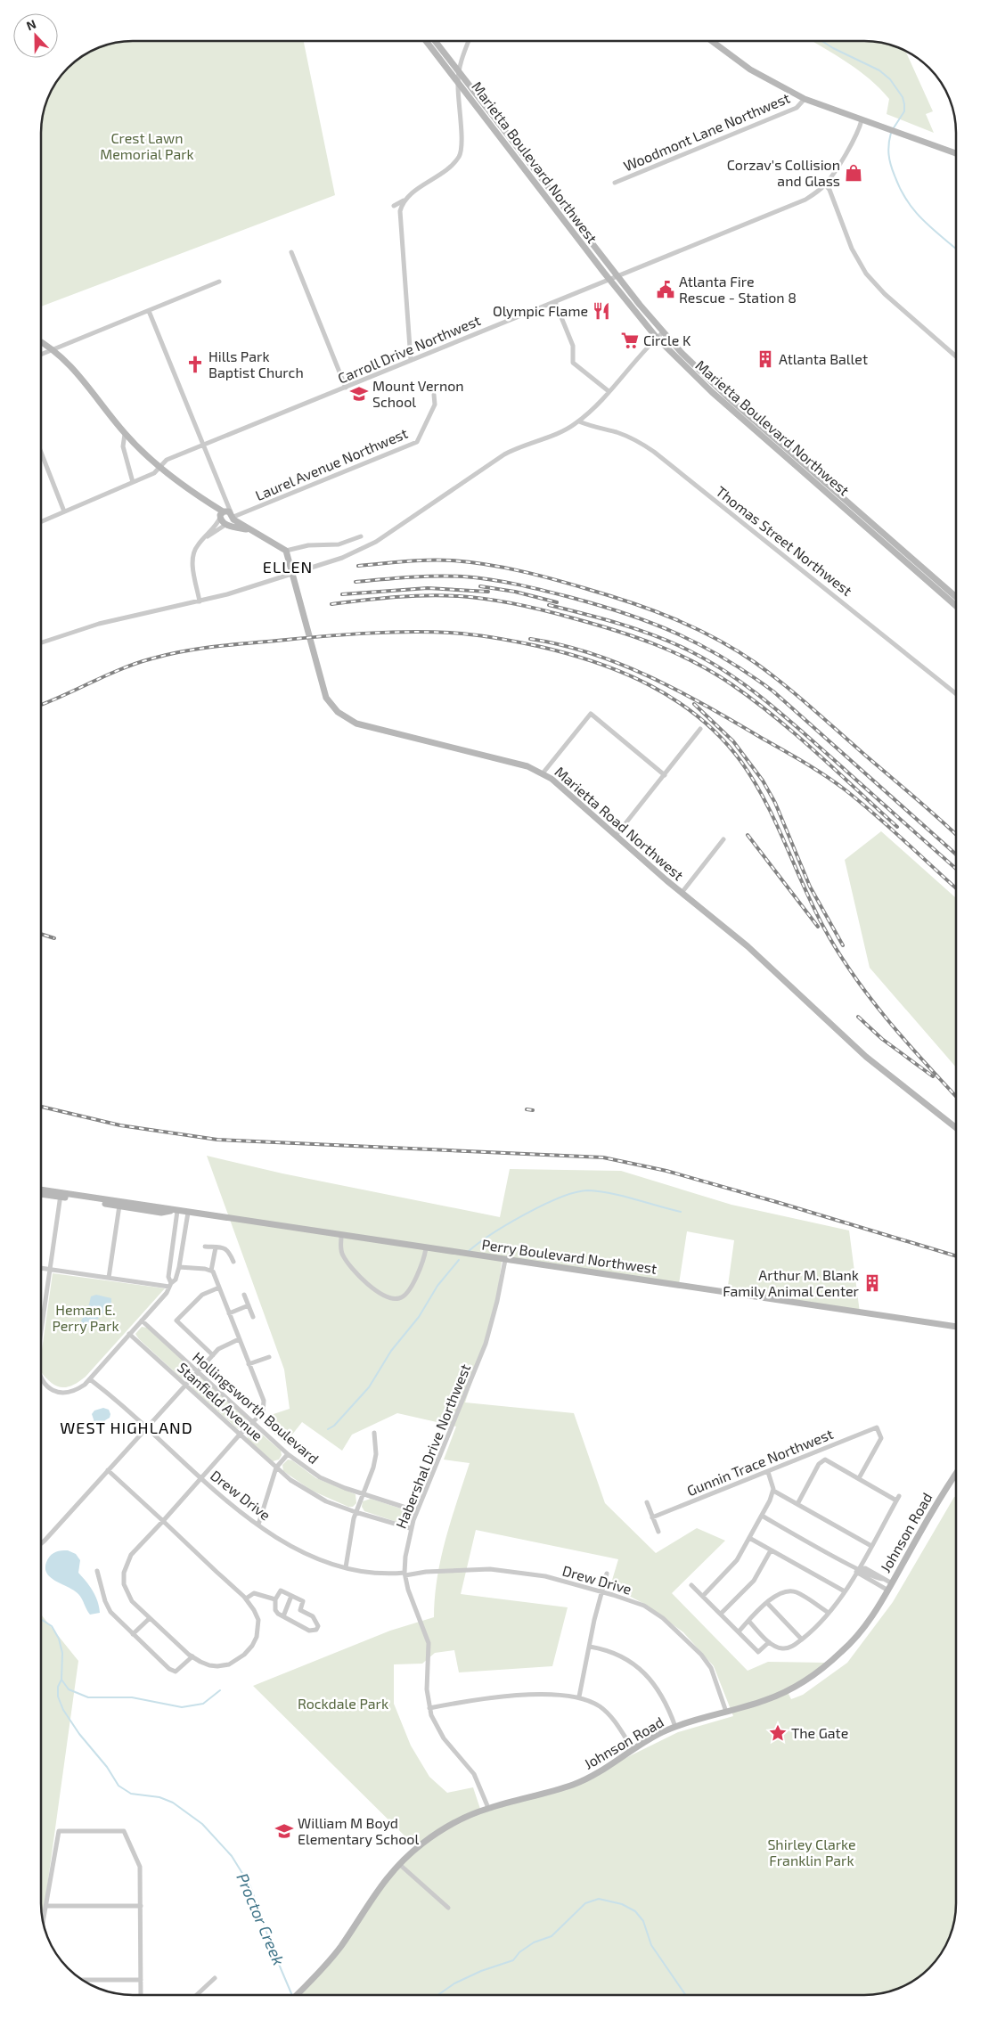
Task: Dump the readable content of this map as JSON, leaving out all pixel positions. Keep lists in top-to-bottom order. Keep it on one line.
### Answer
{"streets":{"street":["Woodmont Lane Northwest","Marietta Boulevard Northwest","Carroll Drive Northwest","Laurel Avenue Northwest","Thomas Street Northwest","Marietta Road Northwest","Perry Boulevard Northwest","Stanfield Avenue","Hollingsworth Boulevard","Habershal Drive Northwest","Gunnin Trace Northwest","Drew Drive","Johnson Road"]},"crossings":[["Marietta Boulevard Northwest","Carroll Drive Northwest"],["Perry Boulevard Northwest","Habershal Drive Northwest"],["Stanfield Avenue","Habershal Drive Northwest"],["Hollingsworth Boulevard","Habershal Drive Northwest"],["Habershal Drive Northwest","Drew Drive"],["Habershal Drive Northwest","Johnson Road"],["Drew Drive","Johnson Road"]],"districts":["ELLEN","WEST HIGHLAND"],"water":["Proctor Creek"],"parks":["Crest Lawn Memorial Park","Heman E. Perry Park","Rockdale Park","Shirley Clarke Franklin Park"],"places":{"shop":["Corzav's Collision and Glass"],"public building":["Atlanta Fire Rescue - Station 8"],"restaurant":["Olympic Flame"],"supermarket":["Circle K"],"building":["Atlanta Ballet","Arthur M. Blank Family Animal Center"],"church":["Hills Park Baptist Church"],"school or university":["Mount Vernon School","William M Boyd Elementary School"],"place":["The Gate"]},"north":"top"}
